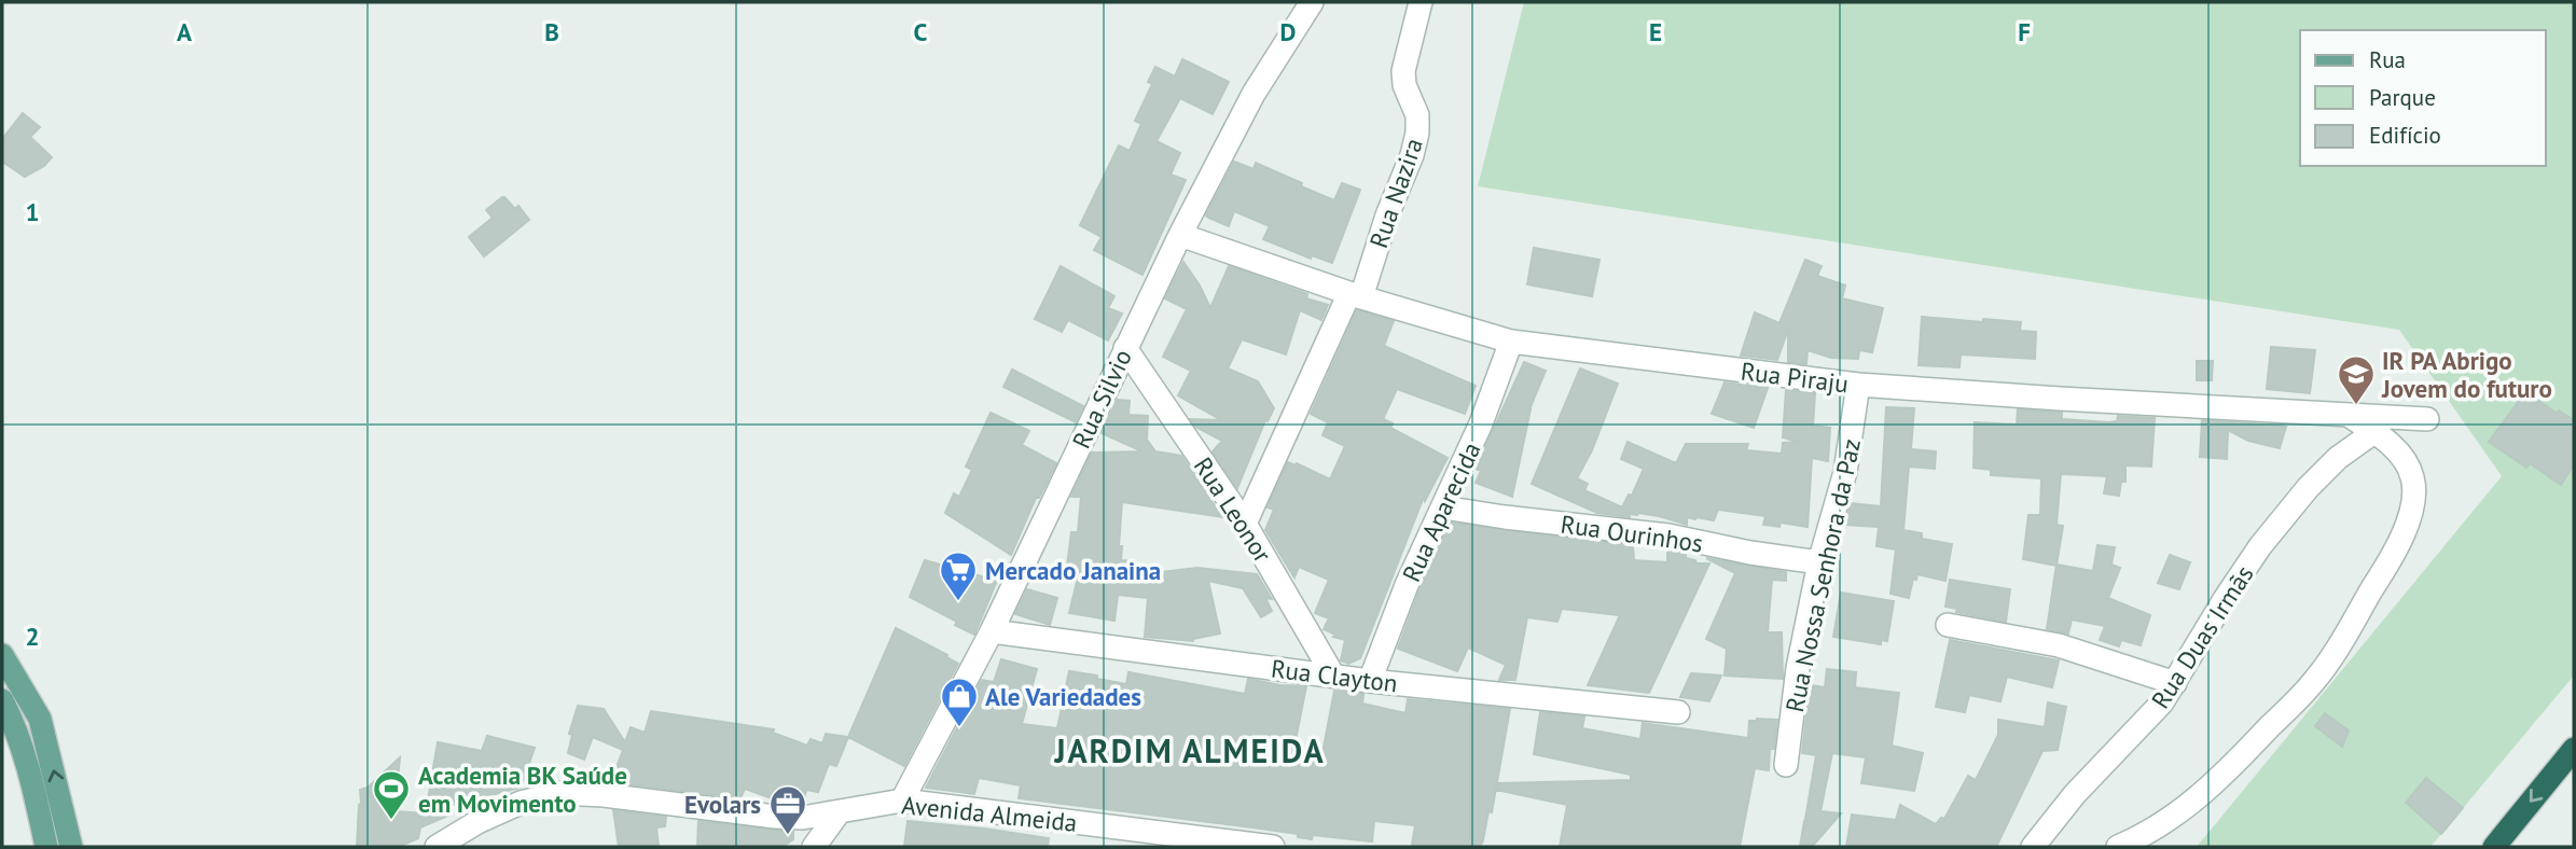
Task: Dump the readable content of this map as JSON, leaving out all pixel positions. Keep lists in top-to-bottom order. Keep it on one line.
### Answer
{"streets":{"street":["Rua Nazira","Rua Piraju","Rua Silvio","Rua Leonor","Rua Aparecida","Rua Ourinhos","Rua Nossa Senhora da Paz","Rua Duas Irmãs","Rua Clayton","Avenida Almeida"]},"crossings":[["Rua Nazira","Rua Piraju"],["Rua Nazira","Rua Leonor"],["Rua Piraju","Rua Silvio"],["Rua Piraju","Rua Aparecida"],["Rua Piraju","Rua Nossa Senhora da Paz"],["Rua Silvio","Rua Leonor"],["Rua Silvio","Rua Clayton"],["Rua Silvio","Avenida Almeida"],["Rua Leonor","Rua Clayton"],["Rua Aparecida","Rua Ourinhos"],["Rua Aparecida","Rua Clayton"],["Rua Ourinhos","Rua Nossa Senhora da Paz"]],"districts":["JARDIM ALMEIDA"],"places":{"school or university":["IR PA Abrigo Jovem do futuro"],"supermarket":["Mercado Janaina"],"shop":["Ale Variedades"],"sports":["Academia BK Saúde em Movimento"],"office":["Evolars"]},"legend":["Rua","Parque","Edifício"],"grid":{"columns":["A","B","C","D","E","F"],"rows":["1","2"]}}
